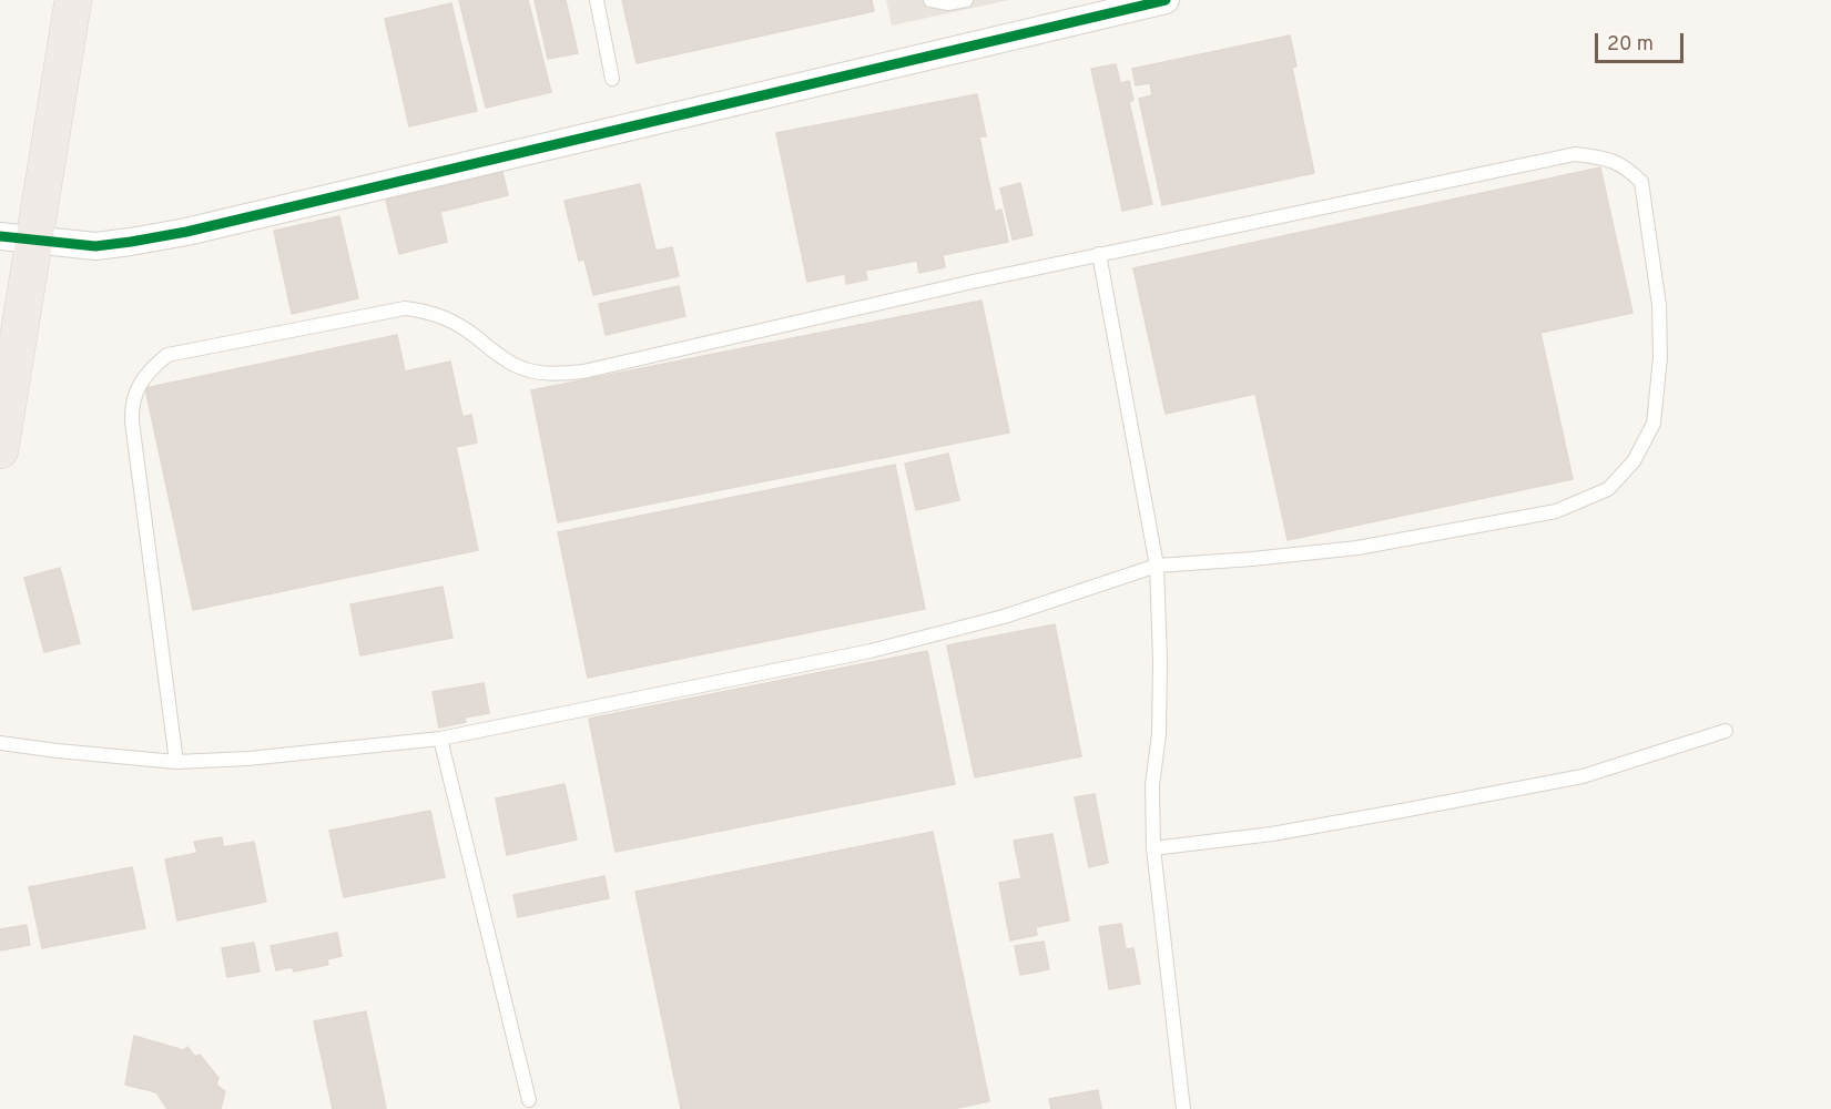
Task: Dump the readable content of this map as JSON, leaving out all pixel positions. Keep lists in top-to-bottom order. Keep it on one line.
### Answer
{"scale_bar":"20 m"}
